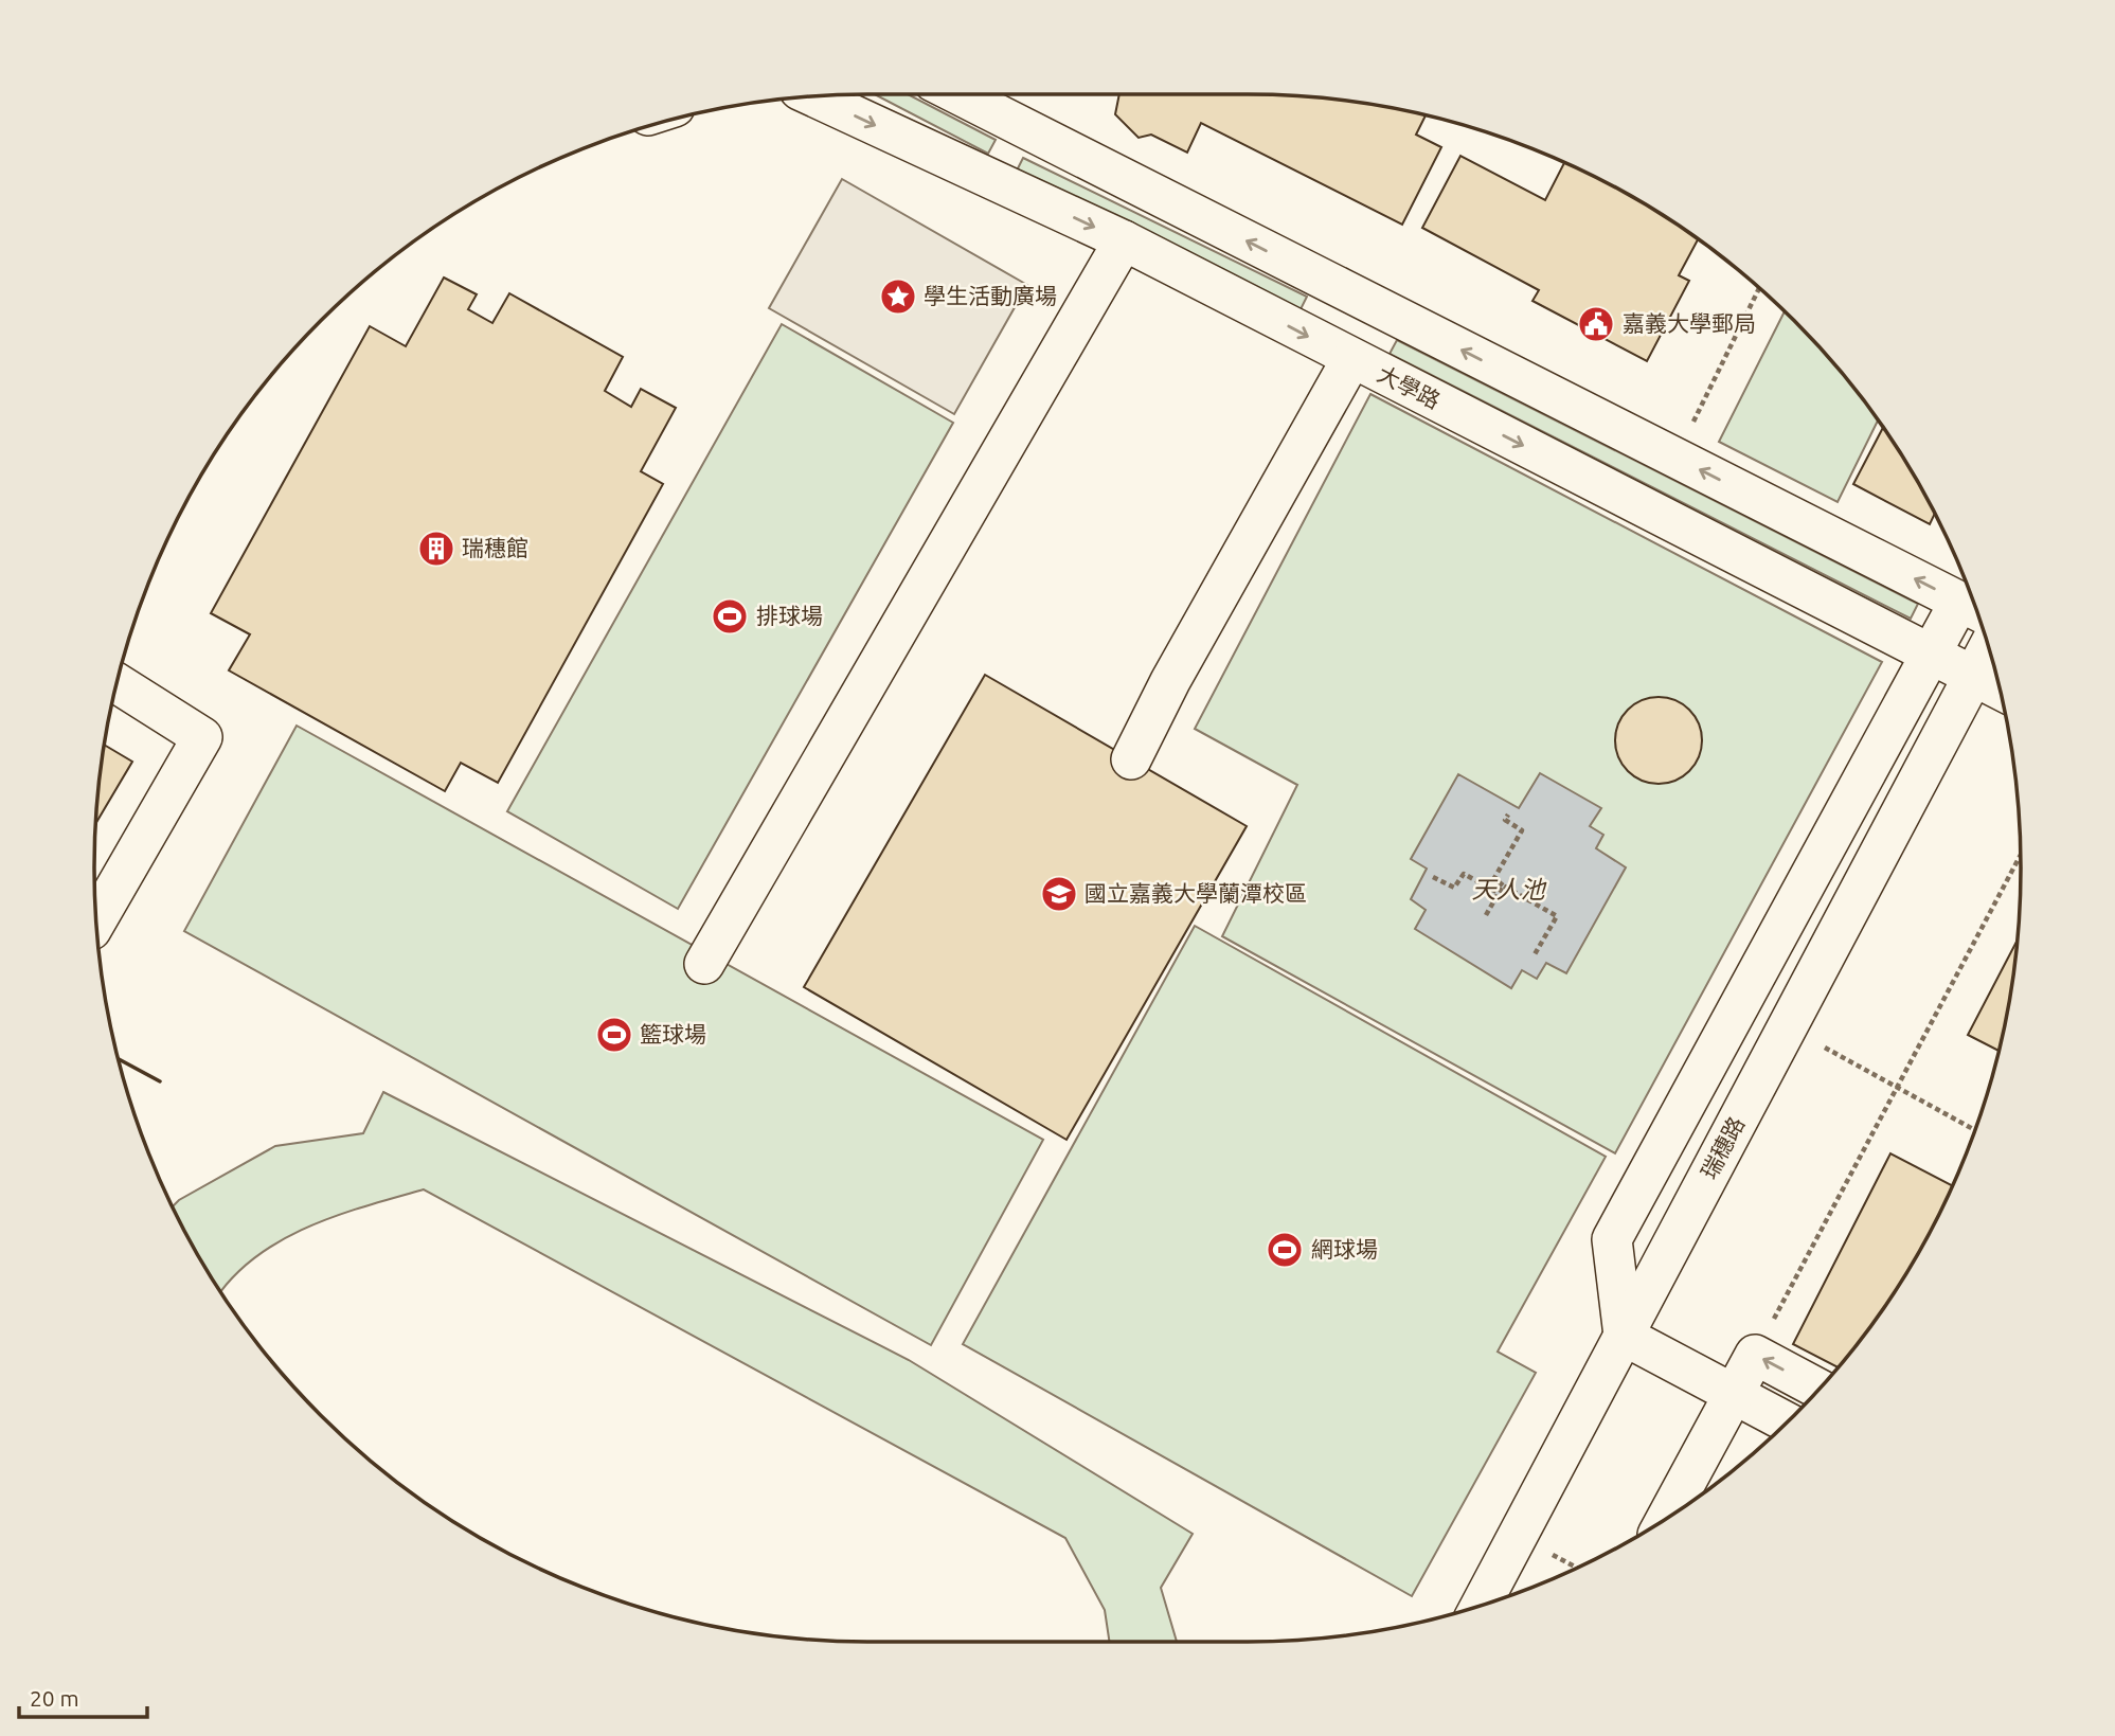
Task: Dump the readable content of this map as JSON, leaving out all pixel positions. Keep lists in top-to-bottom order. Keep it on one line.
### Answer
{"streets":{"street":["大學路","瑞穗路"]},"crossings":[["大學路","瑞穗路"]],"water":["天人池"],"places":{"place":["學生活動廣場"],"public building":["嘉義大學郵局"],"building":["瑞穗館"],"sports":["排球場","籃球場","網球場"],"school or university":["國立嘉義大學蘭潭校區"]},"scale_bar":"20 m"}
